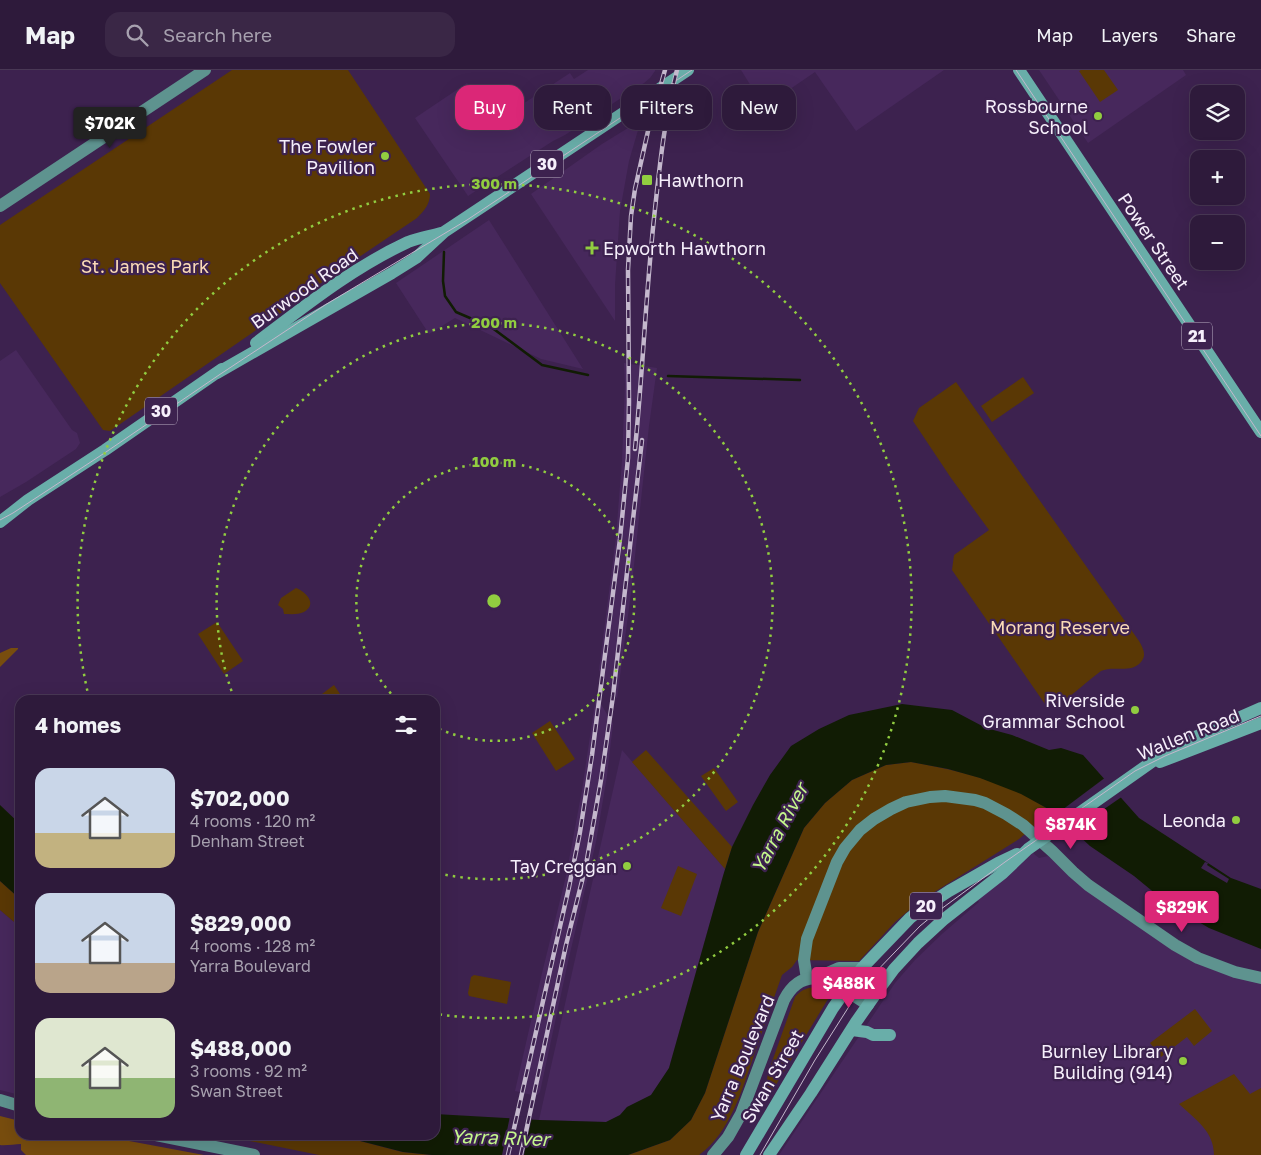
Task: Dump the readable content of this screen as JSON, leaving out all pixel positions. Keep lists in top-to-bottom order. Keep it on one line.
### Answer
{"streets":{"main road":["30","Power Street","Burwood Road","21","Wallen Road","20","Swan Street"],"street":["Yarra Boulevard"]},"crossings":[["Wallen Road","20"],["Wallen Road","Yarra Boulevard"],["Wallen Road","Swan Street"]],"water":["Yarra River"],"parks":["St. James Park","Morang Reserve"],"places":{"other":["Rossbourne School","The Fowler Pavilion","Riverside Grammar School","Leonda","Tay Creggan","Burnley Library Building (914)"],"transit":["Hawthorn"],"health":["Epworth Hawthorn"]},"page":{"header":"Map","search":"Search here","nav":["Map","Layers","Share"],"map_buttons":["+","−"],"chip":["Buy","Rent","Filters","New"],"price":["$702K","$874K","$829K","$488K"],"heading":"4 homes","list":[{"name":"$702,000","note":"4 rooms · 120 m² · Denham Street"},{"name":"$829,000","note":"4 rooms · 128 m² · Yarra Boulevard"},{"name":"$488,000","note":"3 rooms · 92 m² · Swan Street"}]},"rings":["300 m","200 m","100 m"]}
